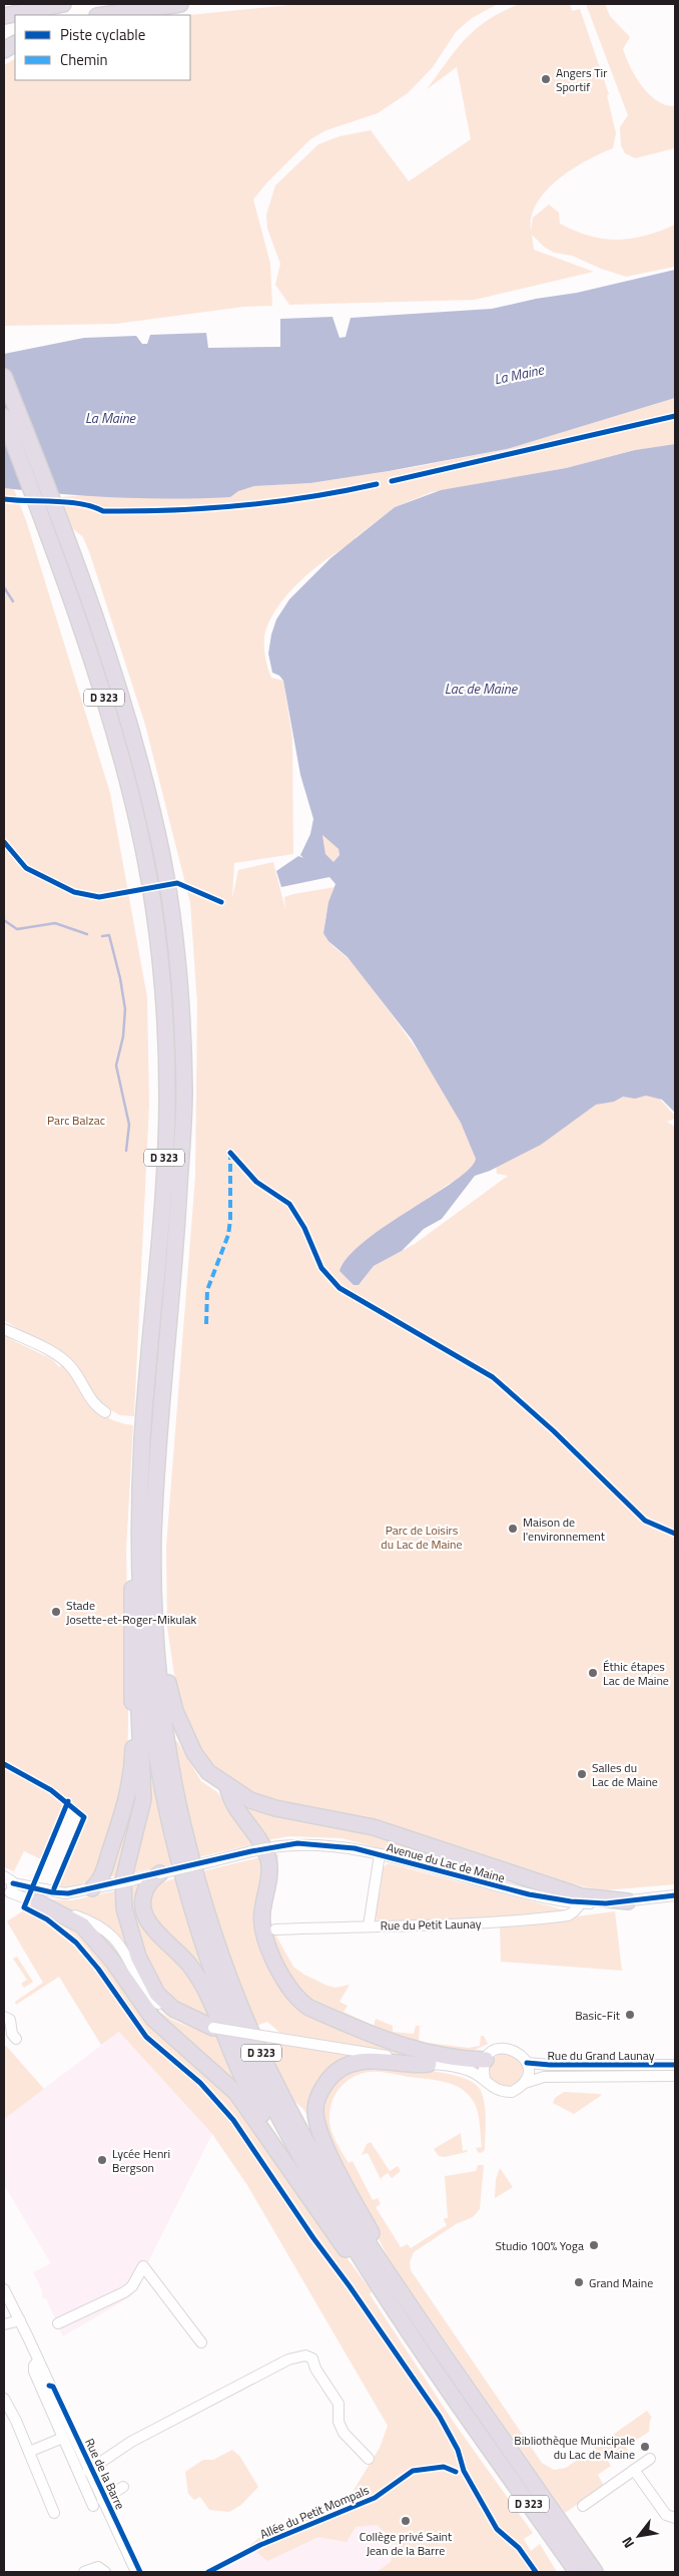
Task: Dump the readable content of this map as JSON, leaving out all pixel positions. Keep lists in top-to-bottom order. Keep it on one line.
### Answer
{"streets":{"highway":["D 323"],"street":["Avenue du Lac de Maine","Rue du Petit Launay","Rue du Grand Launay","Rue de la Barre"],"cycle path":["Allée du Petit Mompals"]},"crossings":[["Avenue du Lac de Maine","Rue du Petit Launay"]],"water":["La Maine","Lac de Maine"],"parks":["Parc Balzac","Parc de Loisirs du Lac de Maine"],"places":["Angers Tir Sportif","Maison de l'environnement","Stade Josette-et-Roger-Mikulak","Éthic étapes Lac de Maine","Salles du Lac de Maine","Basic-Fit","Lycée Henri Bergson","Studio 100% Yoga","Grand Maine","Bibliothèque Municipale du Lac de Maine","Collège privé Saint Jean de la Barre"],"legend":["Piste cyclable","Chemin"],"north":"bottom left"}
